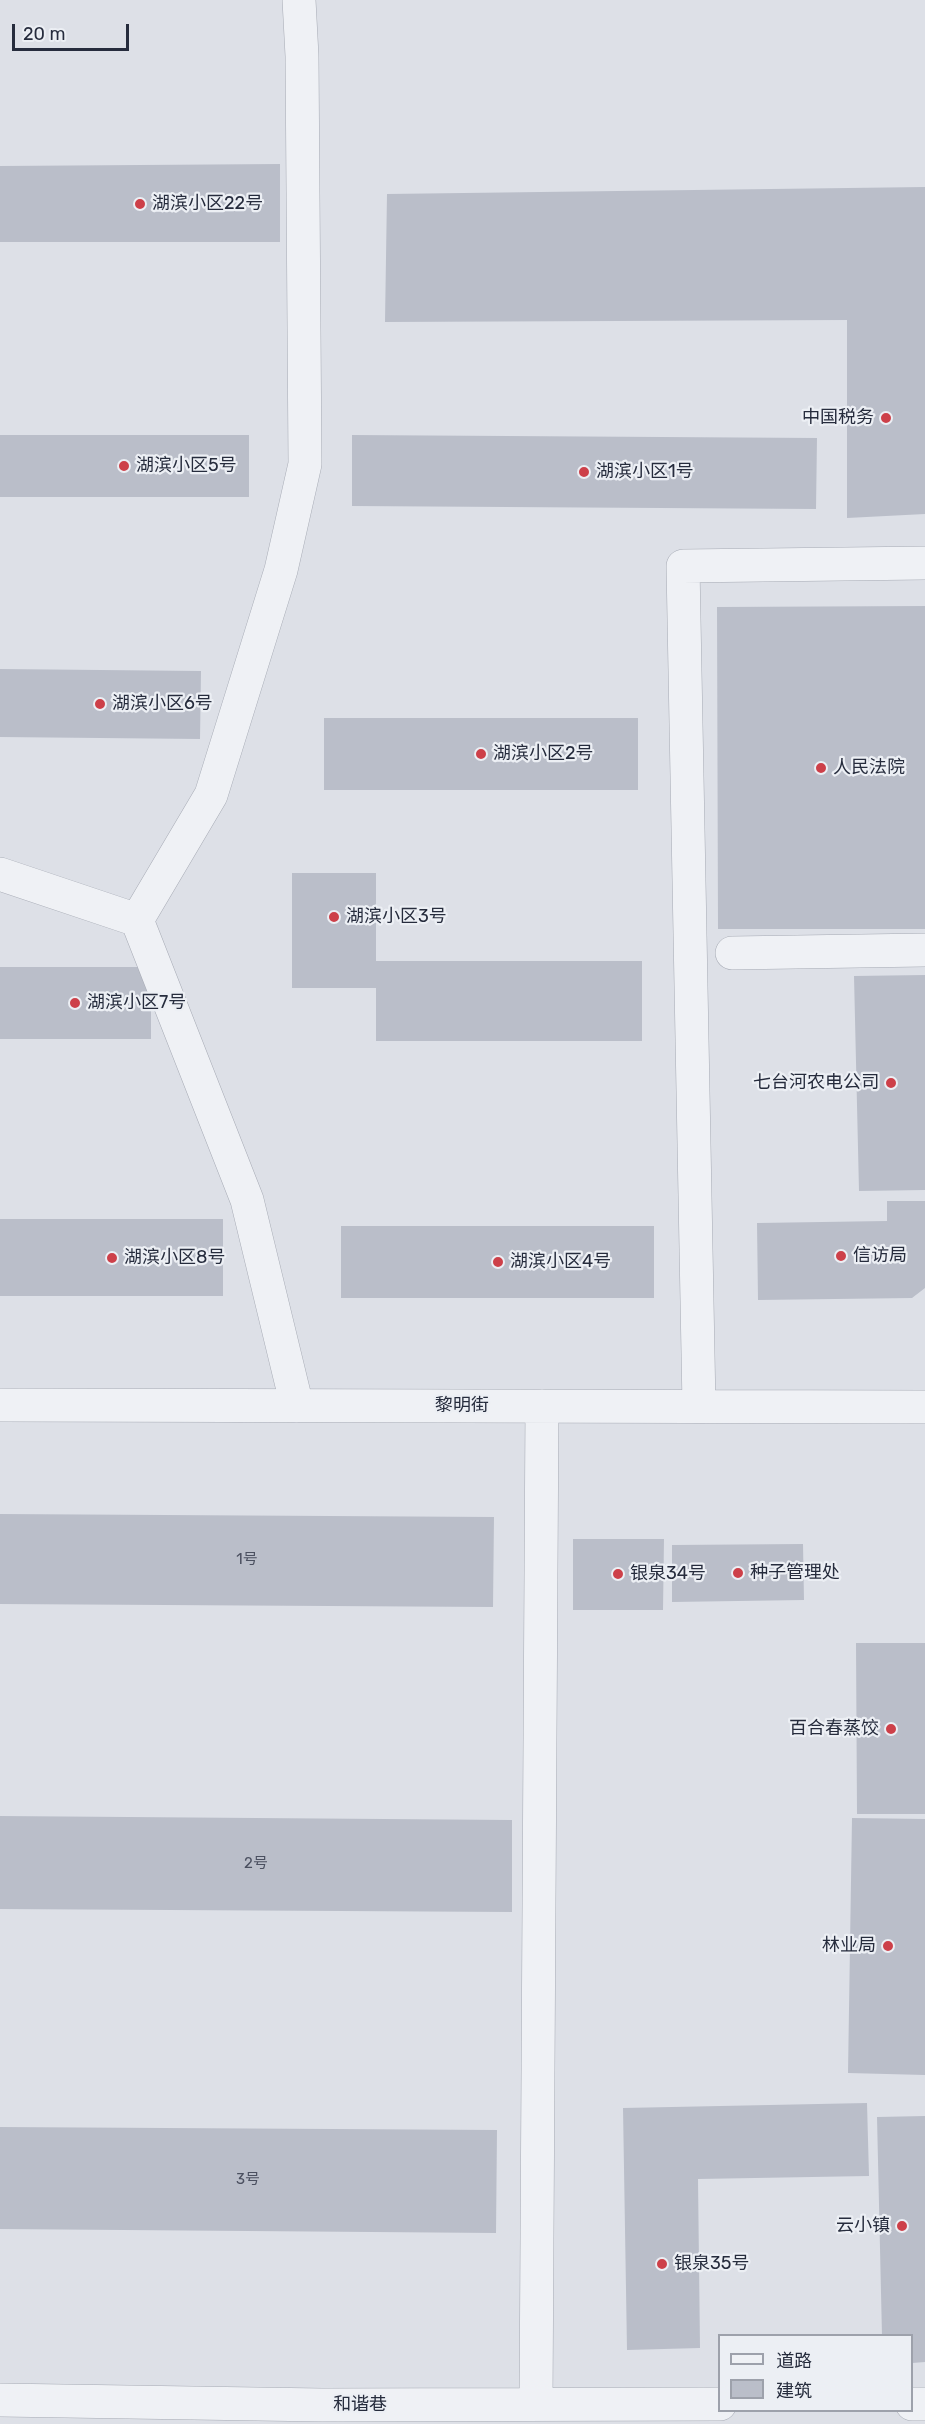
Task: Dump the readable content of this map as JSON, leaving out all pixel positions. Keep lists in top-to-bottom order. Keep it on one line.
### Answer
{"streets":{"street":["黎明街","和谐巷"]},"places":["湖滨小区22号","中国税务","湖滨小区5号","湖滨小区1号","湖滨小区6号","湖滨小区2号","人民法院","湖滨小区3号","湖滨小区7号","七台河农电公司","信访局","湖滨小区8号","湖滨小区4号","种子管理处","银泉34号","百合春蒸饺","林业局","云小镇","银泉35号"],"house_numbers":["1号","2号","3号"],"legend":["道路","建筑"],"scale_bar":"20 m"}
